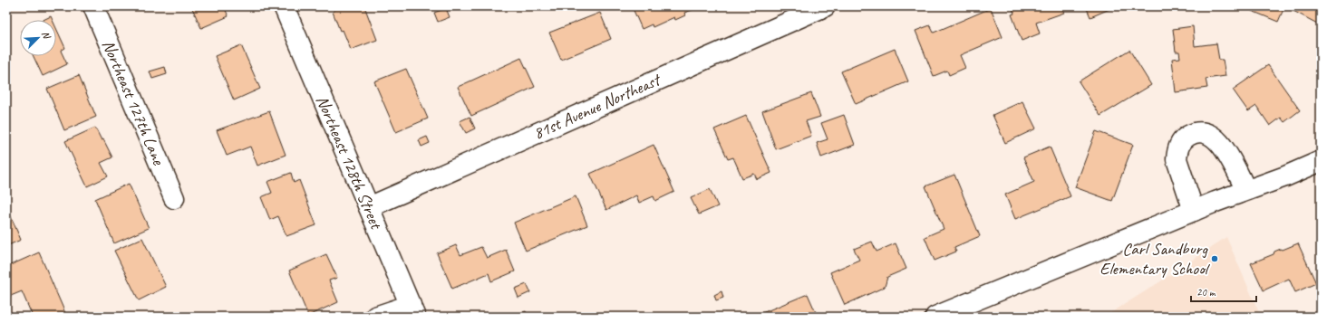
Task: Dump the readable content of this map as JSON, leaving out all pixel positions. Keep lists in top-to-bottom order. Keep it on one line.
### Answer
{"streets":{"street":["Northeast 127th Lane","81st Avenue Northeast","Northeast 128th Street"]},"crossings":[["81st Avenue Northeast","Northeast 128th Street"]],"places":["Carl Sandburg Elementary School"],"scale_bar":"20 m","north":"top right"}
